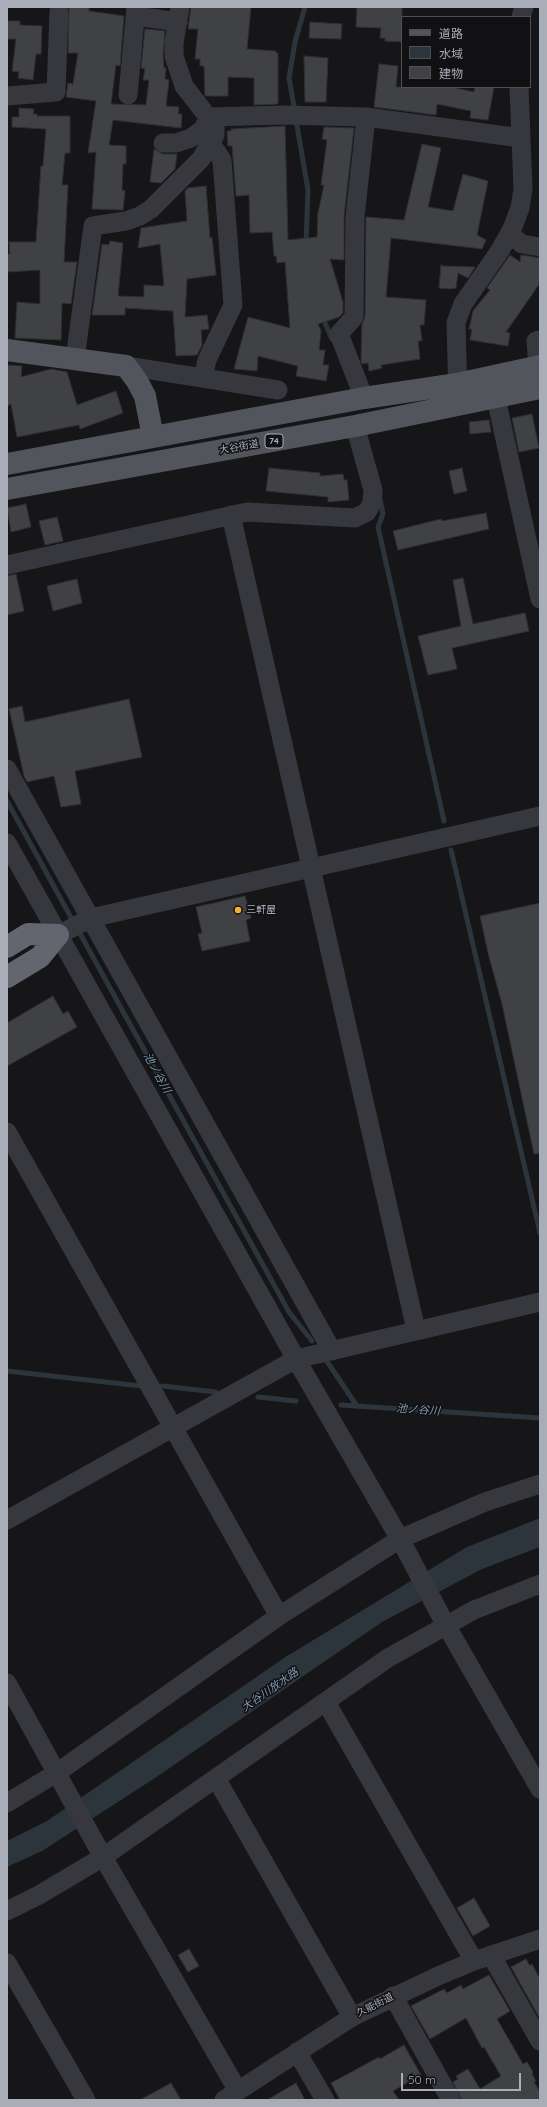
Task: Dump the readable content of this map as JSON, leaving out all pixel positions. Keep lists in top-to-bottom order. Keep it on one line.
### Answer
{"streets":{"main road":["74","大谷街道"],"street":["久能街道"]},"water":["池ノ谷川","大谷川放水路"],"places":["三軒屋"],"legend":["道路","水域","建物"],"scale_bar":"50 m"}
